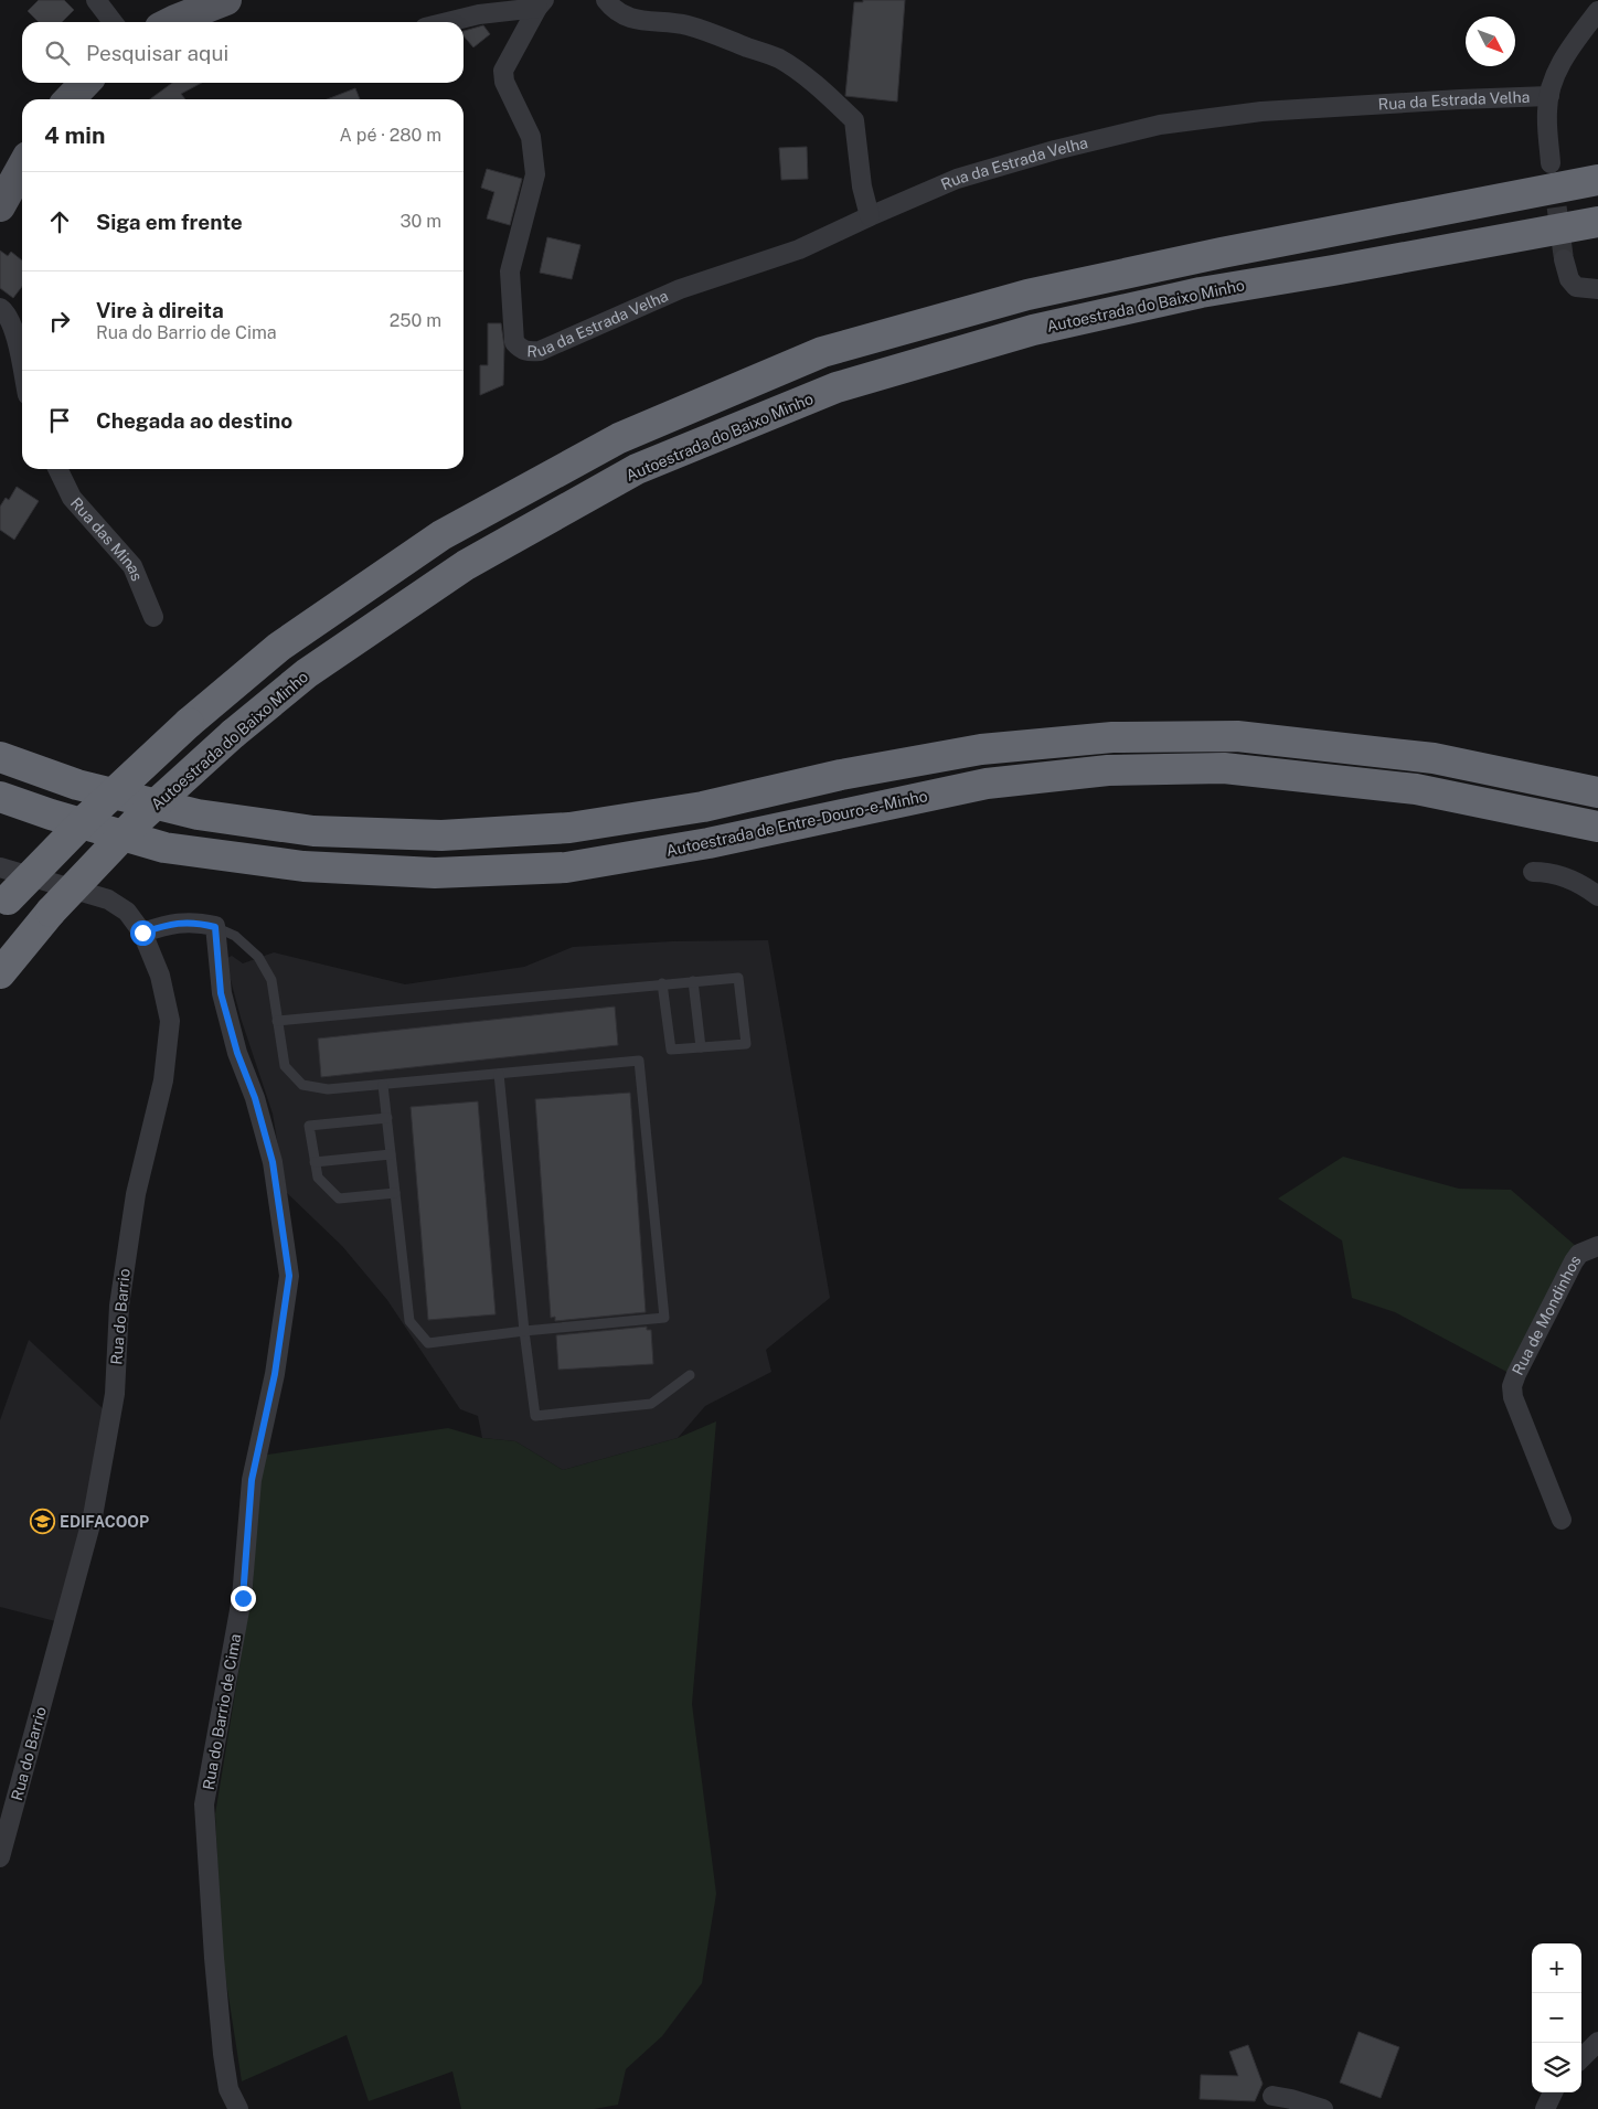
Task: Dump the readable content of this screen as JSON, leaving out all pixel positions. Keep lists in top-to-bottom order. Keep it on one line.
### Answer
{"streets":{"highway":["Autoestrada do Baixo Minho","Autoestrada de Entre-Douro-e-Minho"],"street":["Rua da Estrada Velha","Rua das Minas","Rua do Barrio","Rua de Mondinhos","Rua do Barrio de Cima"]},"places":{"school or university":["EDIFACOOP"]},"north":"bottom right","page":{"search":"Pesquisar aqui","heading":["4 min","A pé · 280 m"],"list":[["Siga em frente","30 m"],["Vire à direita","Rua do Barrio de Cima","250 m"],"Chegada ao destino"],"map_buttons":["+","−"]}}
